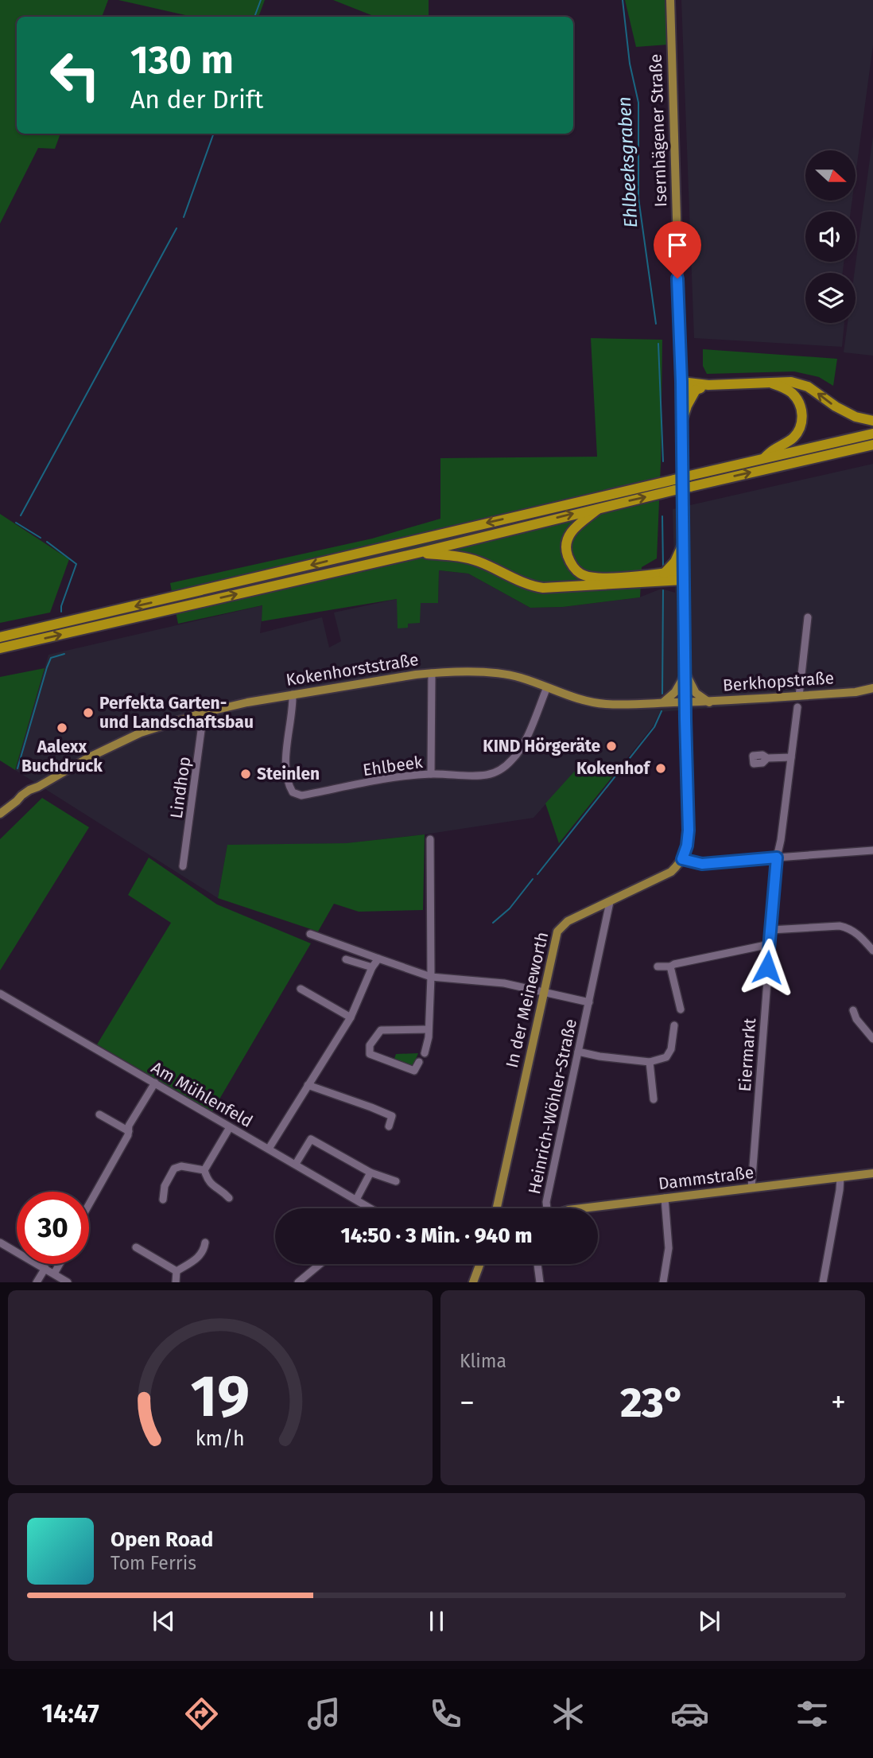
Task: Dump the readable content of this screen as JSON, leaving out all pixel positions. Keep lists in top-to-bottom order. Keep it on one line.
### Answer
{"streets":{"main road":["Isernhägener Straße","Kokenhorststraße","Berkhopstraße","In der Meineworth","Dammstraße"],"street":["Ehlbeek","Lindhop","Eiermarkt","Am Mühlenfeld","Heinrich-Wöhler-Straße"]},"crossings":[["Isernhägener Straße","Kokenhorststraße"],["Isernhägener Straße","Berkhopstraße"],["Isernhägener Straße","In der Meineworth"],["Kokenhorststraße","Berkhopstraße"],["Kokenhorststraße","Ehlbeek"],["Kokenhorststraße","Lindhop"],["In der Meineworth","Heinrich-Wöhler-Straße"],["Eiermarkt","Dammstraße"]],"water":["Ehlbeeksgraben"],"places":["Perfekta Garten- und Landschaftsbau","Aalexx Buchdruck","KIND Hörgeräte","Kokenhof","Steinlen"],"north":"right","page":{"turn":["130 m","An der Drift"],"limit":"30","trip":"14:50 · 3 Min. · 940 m","tile":"Klima","heat":["−","23°","+"],"song":["Open Road","Tom Ferris"],"tabs":"14:47","gauge":["19","km/h"]}}
